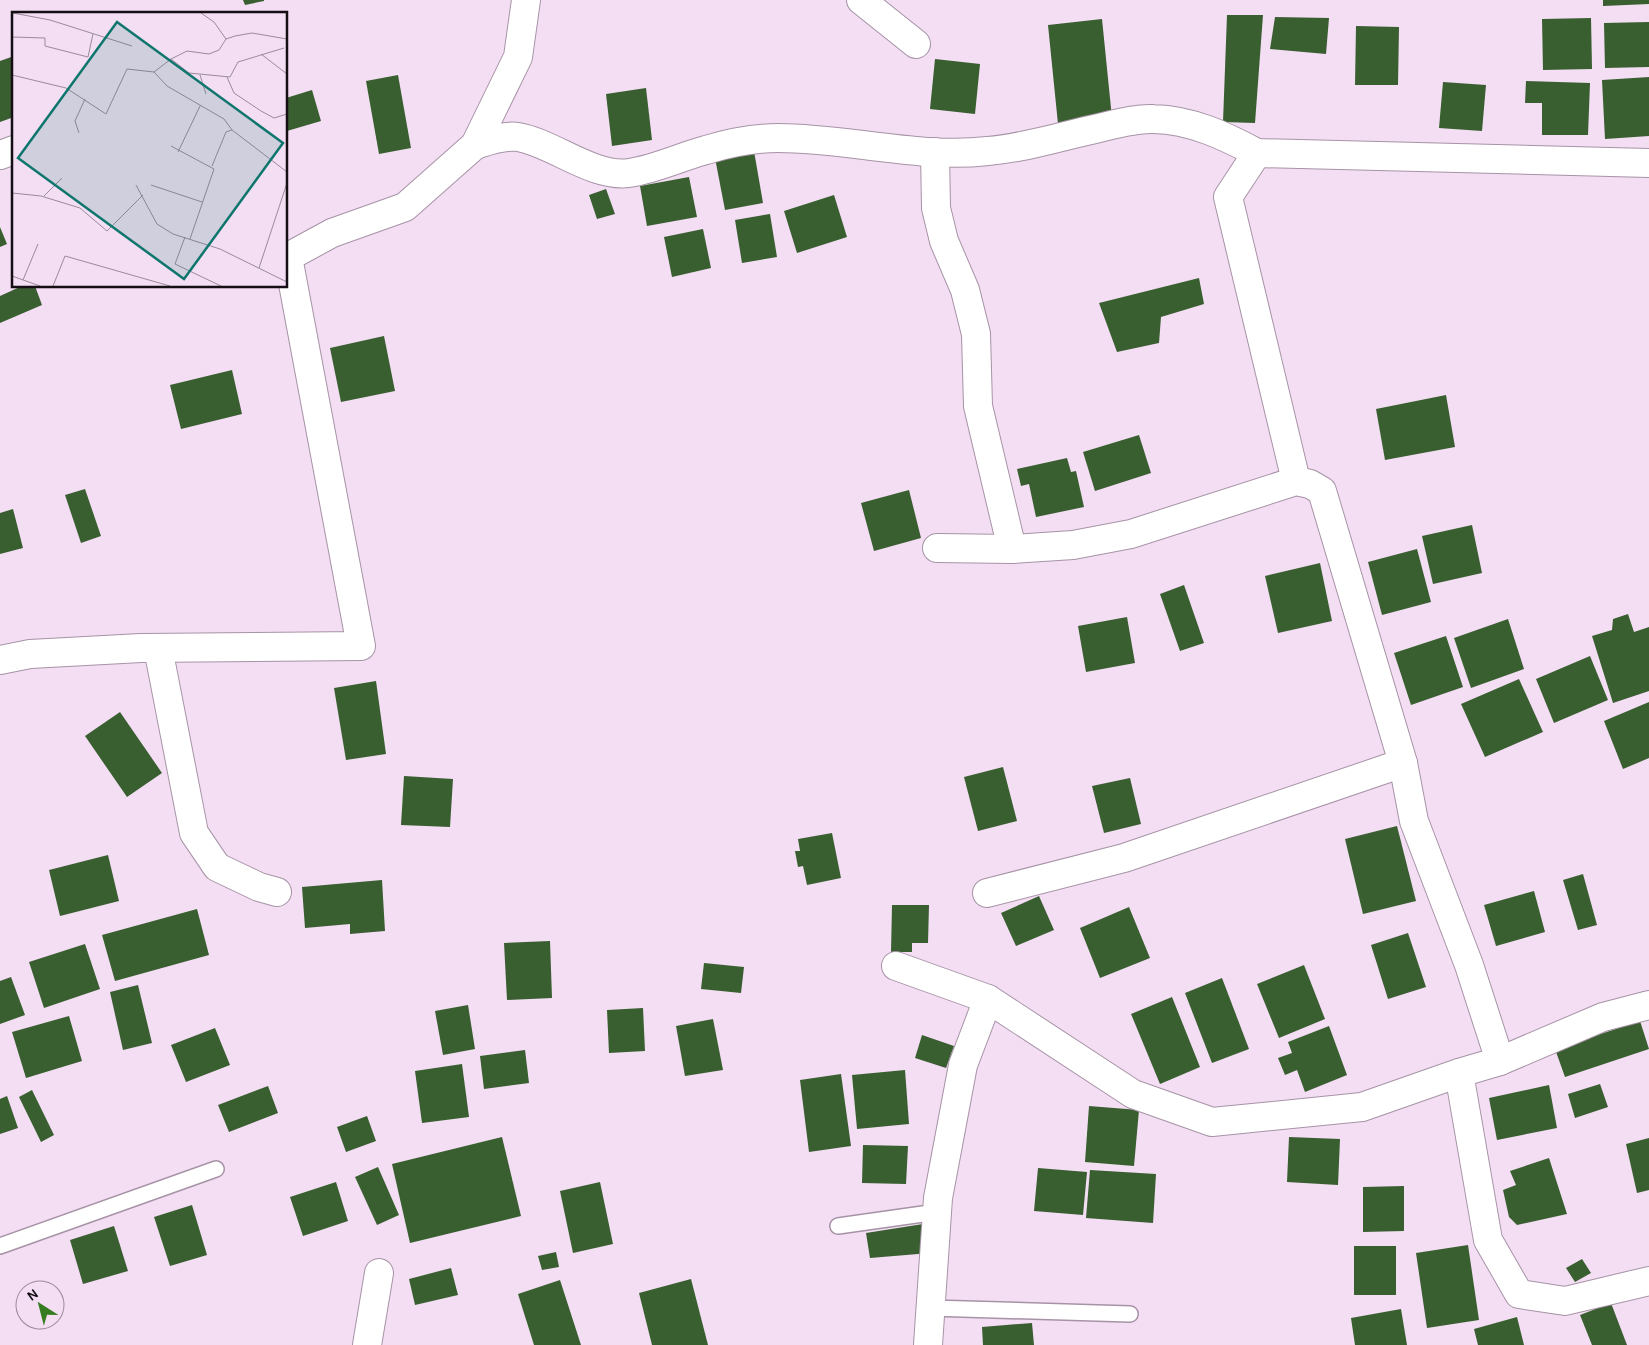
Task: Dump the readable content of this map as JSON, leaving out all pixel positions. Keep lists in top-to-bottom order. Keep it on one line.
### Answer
{"north":"top left"}
